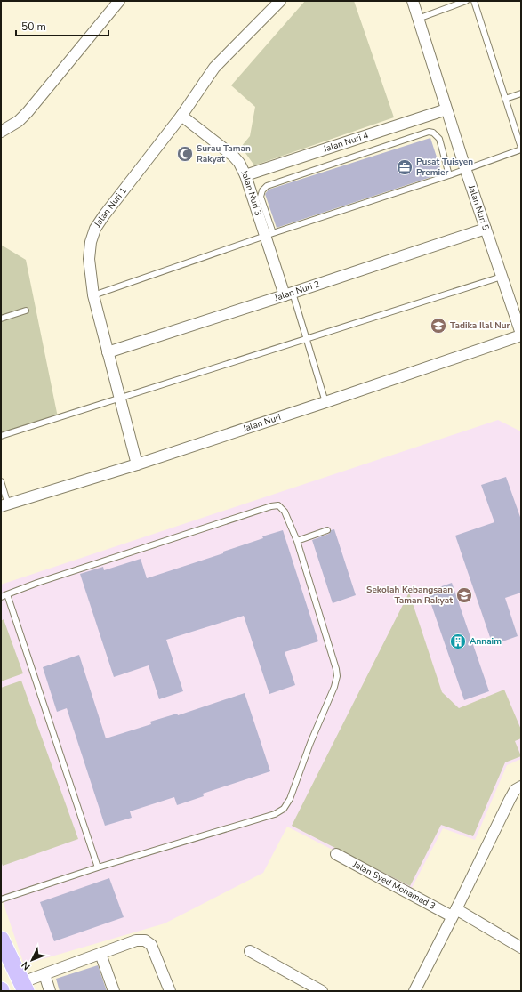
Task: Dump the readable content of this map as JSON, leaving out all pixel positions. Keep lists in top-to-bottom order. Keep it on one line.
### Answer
{"streets":{"street":["Jalan Nuri 4","Jalan Nuri 3","Jalan Nuri 1","Jalan Nuri 5","Jalan Nuri 2","Jalan Nuri","Jalan Syed Mohamad 3"]},"crossings":[["Jalan Nuri 4","Jalan Nuri 3"],["Jalan Nuri 4","Jalan Nuri 5"],["Jalan Nuri 3","Jalan Nuri 1"],["Jalan Nuri 3","Jalan Nuri 2"],["Jalan Nuri 1","Jalan Nuri 2"],["Jalan Nuri 1","Jalan Nuri"],["Jalan Nuri 5","Jalan Nuri 2"],["Jalan Nuri 5","Jalan Nuri"]],"places":{"mosque":["Surau Taman Rakyat"],"office":["Pusat Tuisyen Premier"],"school or university":["Tadika Ilal Nur","Sekolah Kebangsaan Taman Rakyat"],"building":["Annaim"]},"scale_bar":"50 m","north":"bottom left"}
